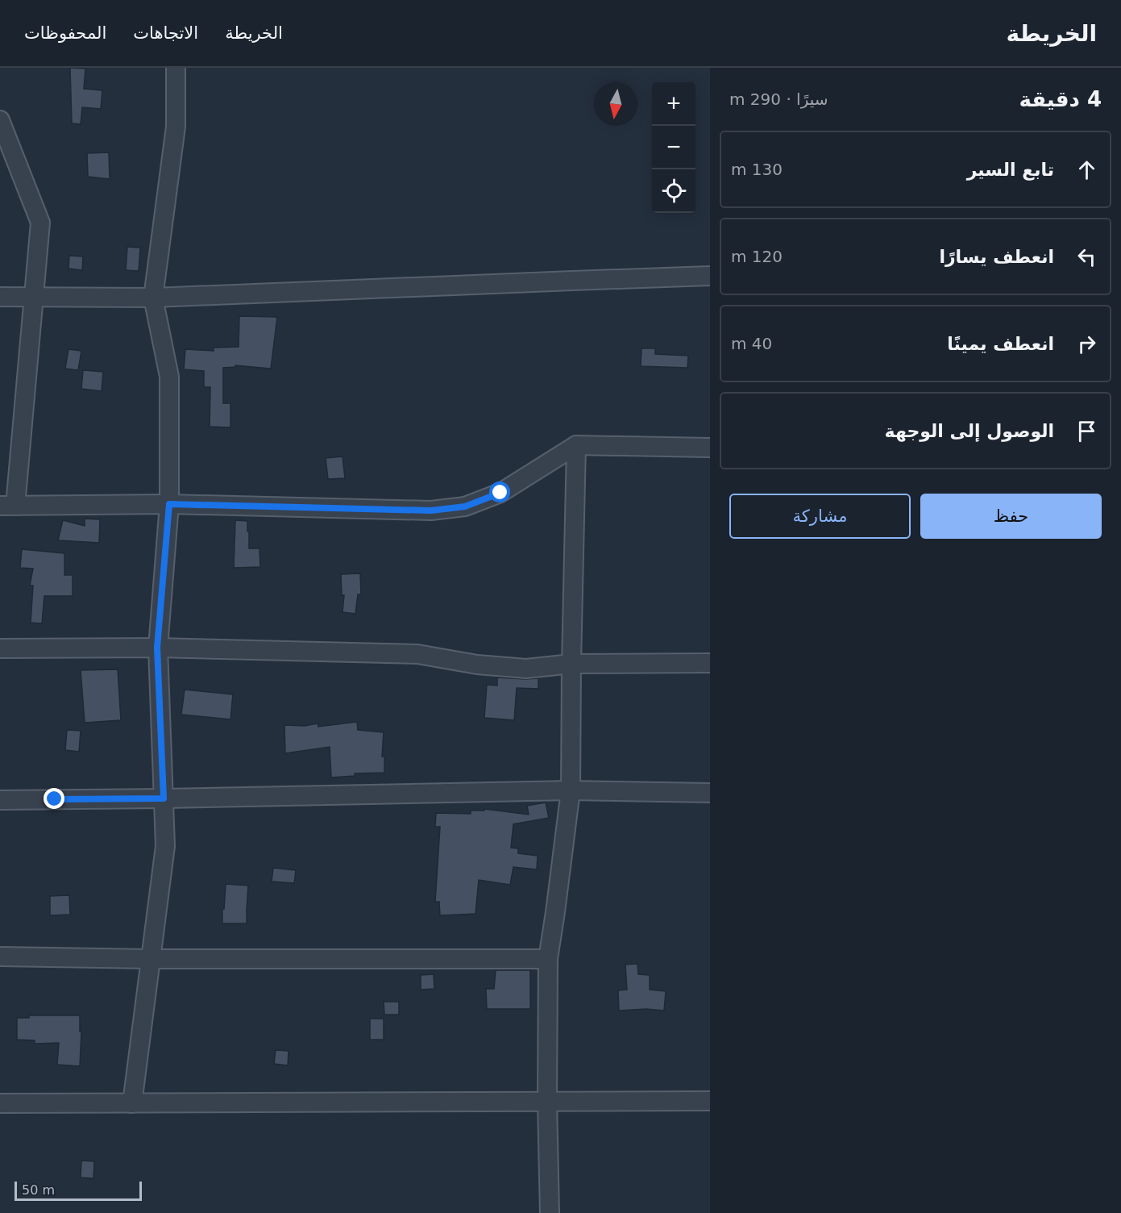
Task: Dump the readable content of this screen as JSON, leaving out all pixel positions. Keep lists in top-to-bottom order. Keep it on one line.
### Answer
{"scale_bar":"50 m","north":"bottom","page":{"header":"الخريطة","nav":["الخريطة","الاتجاهات","المحفوظات"],"heading":["4 دقيقة","سيرًا · 290 m"],"map_buttons":["+","−"],"list":[["تابع السير","130 m"],["انعطف يسارًا","120 m"],["انعطف يمينًا","40 m"],"الوصول إلى الوجهة"],"buttons":["حفظ","مشاركة"],"scale":"50 m"}}
